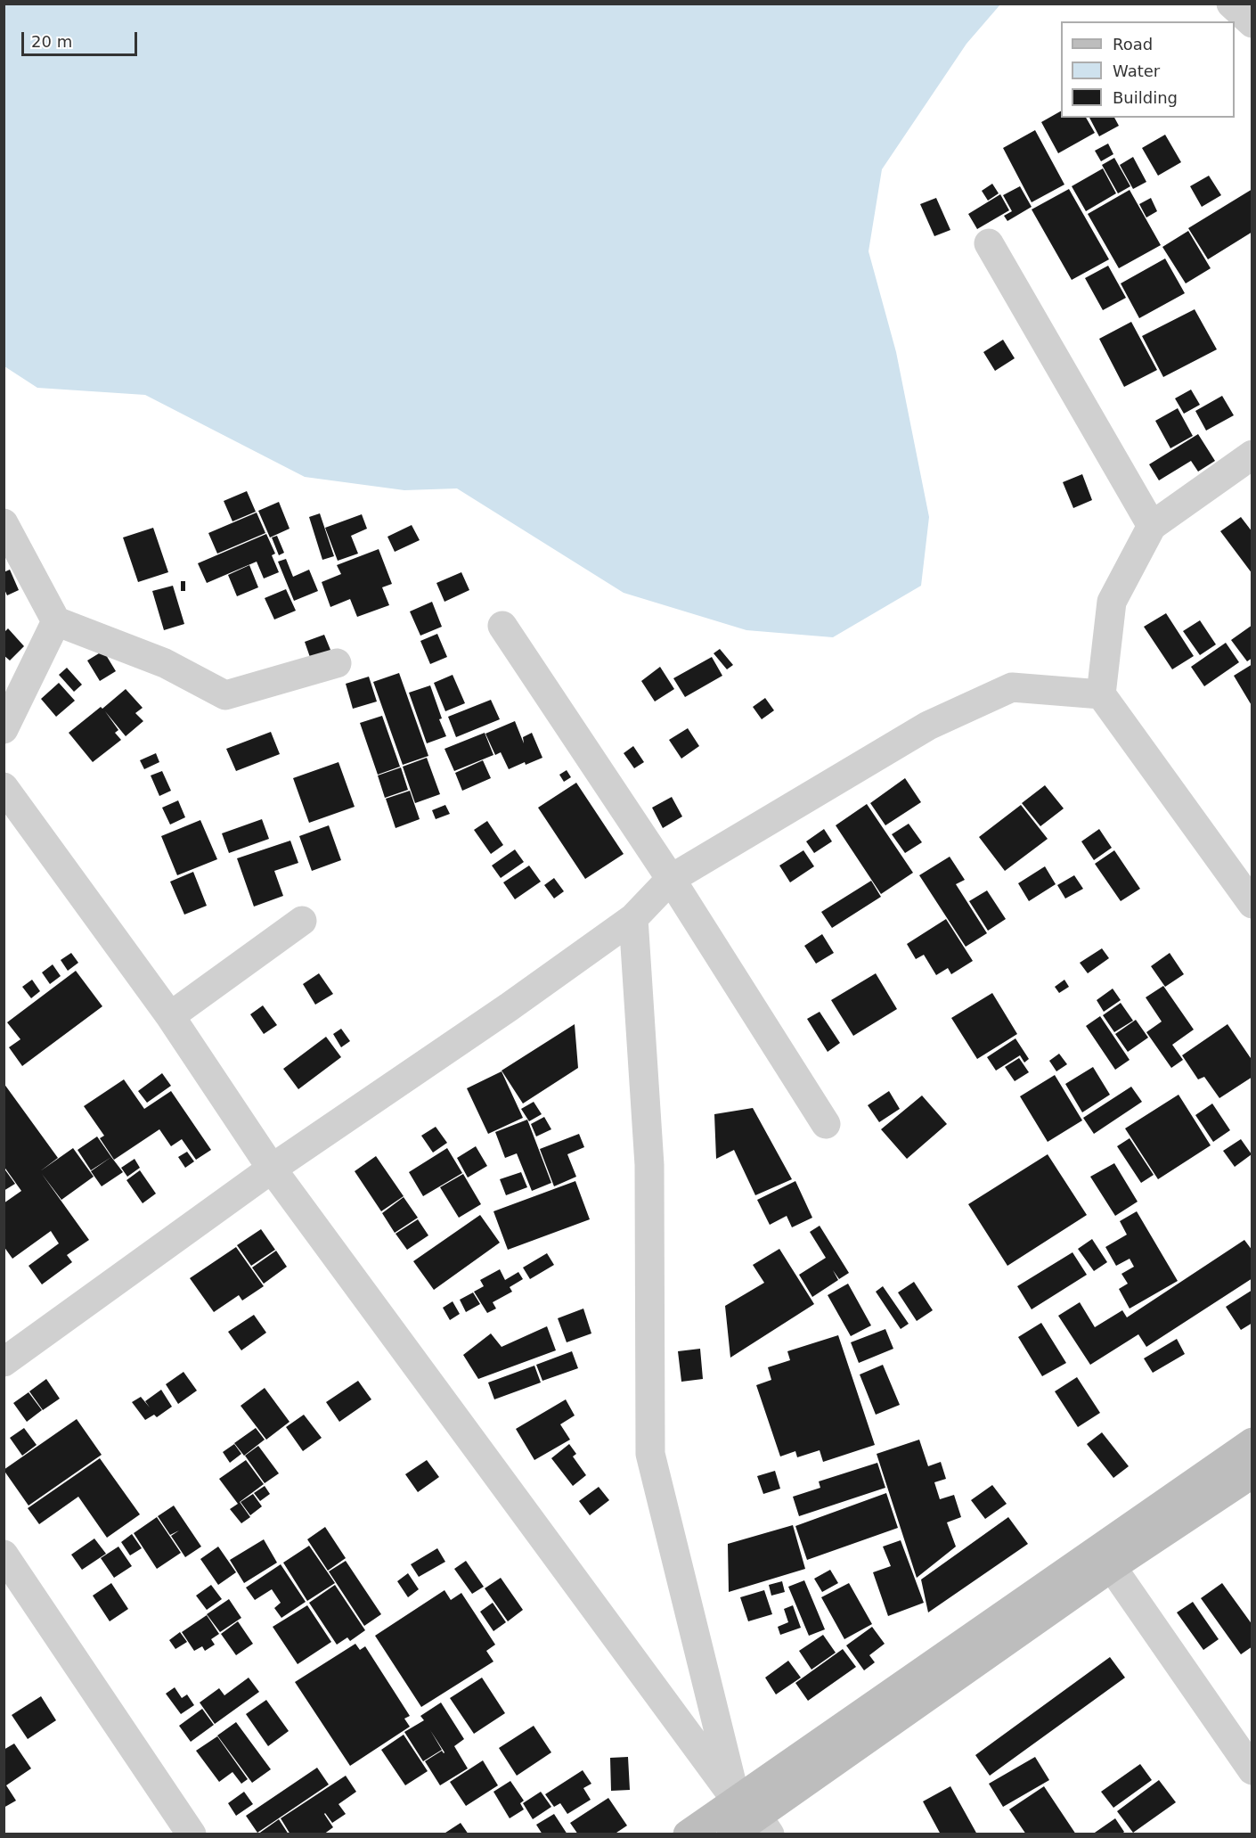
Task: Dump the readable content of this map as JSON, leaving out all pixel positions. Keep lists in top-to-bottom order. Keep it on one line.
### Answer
{"legend":["Road","Water","Building"],"scale_bar":"20 m"}
